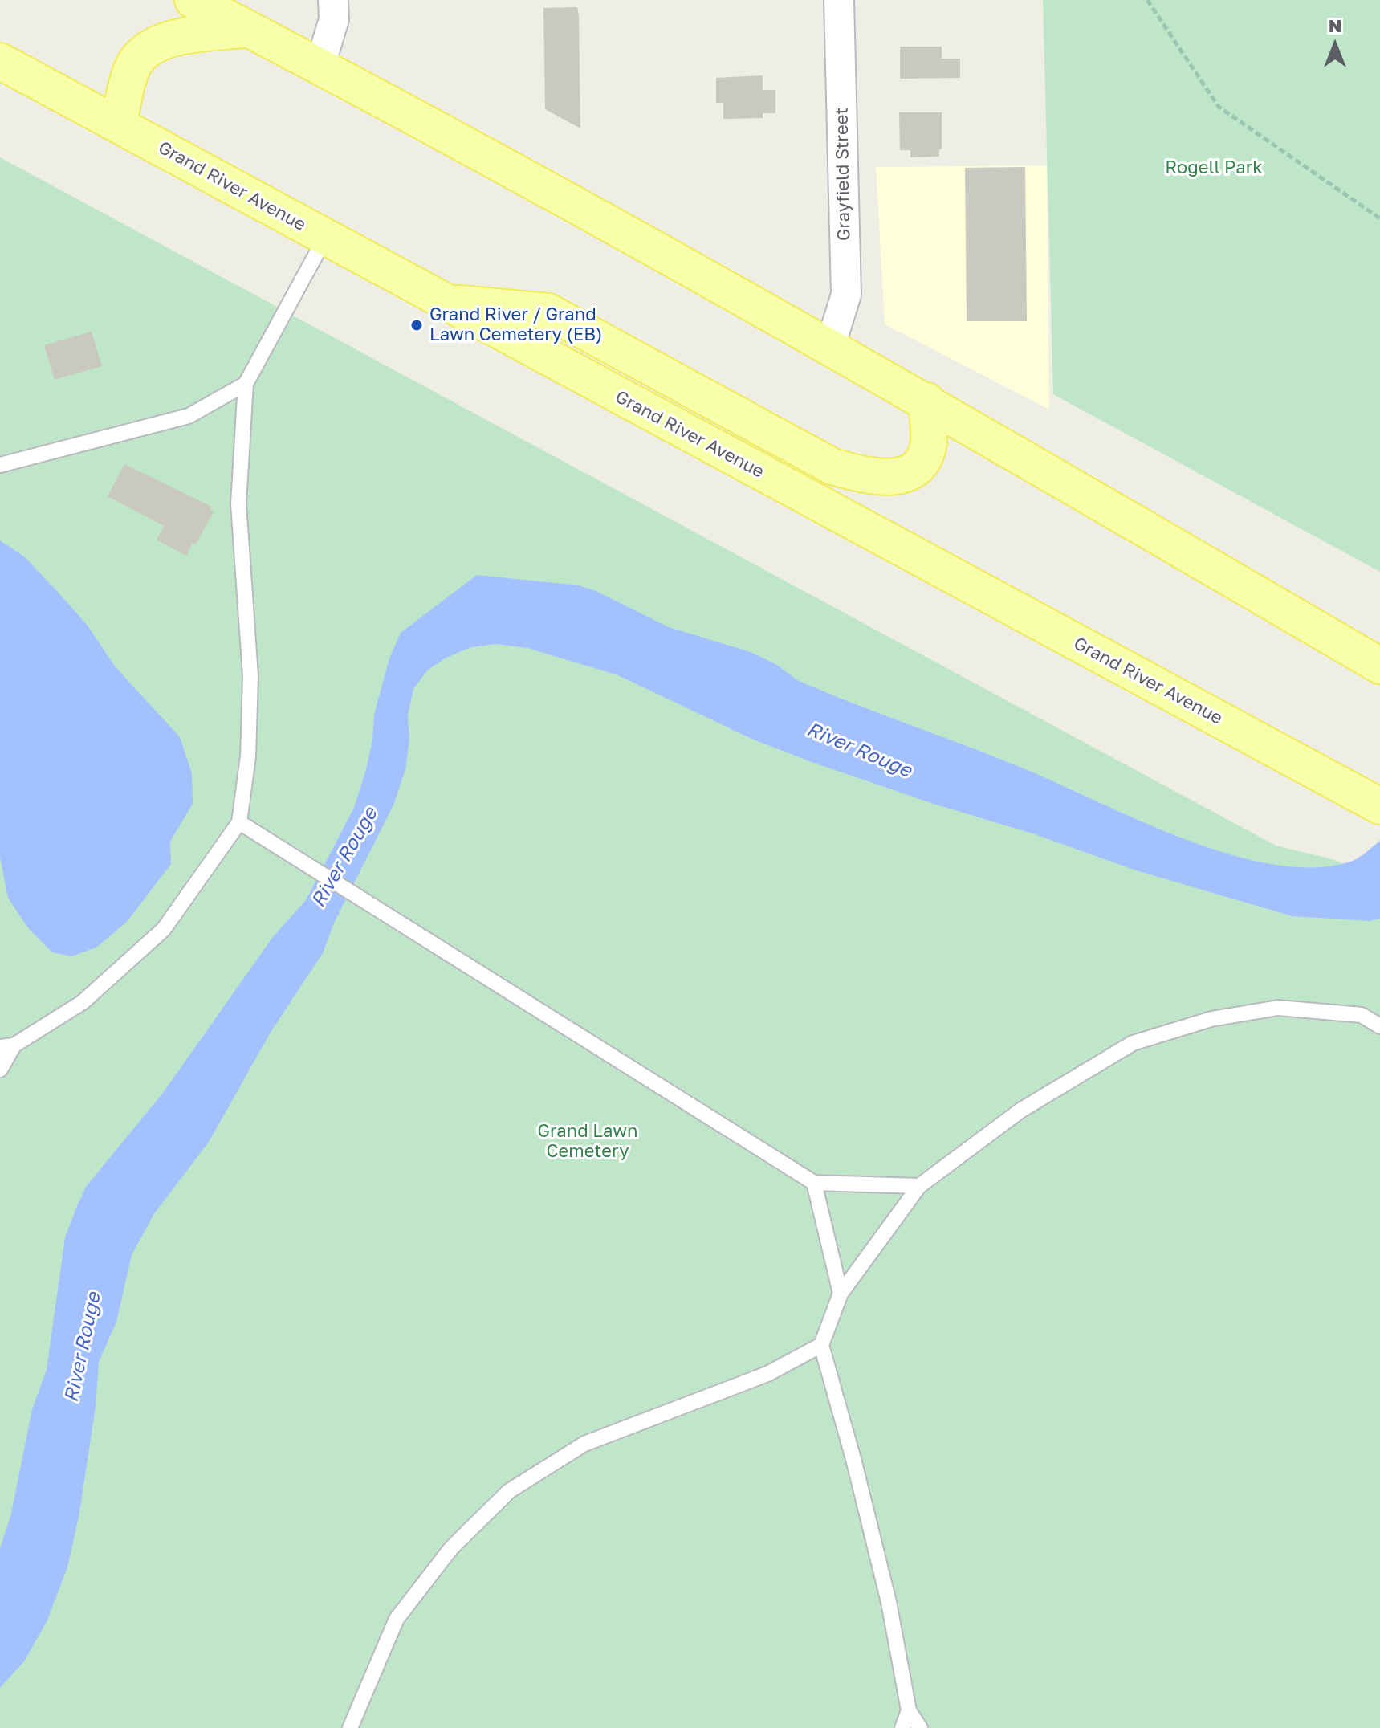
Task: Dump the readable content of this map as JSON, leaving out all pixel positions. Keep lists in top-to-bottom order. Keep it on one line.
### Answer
{"streets":{"main road":["Grand River Avenue"],"street":["Grayfield Street"]},"water":["River Rouge"],"parks":["Rogell Park","Grand Lawn Cemetery"],"places":["Grand River / Grand Lawn Cemetery (EB)"],"north":"top"}
